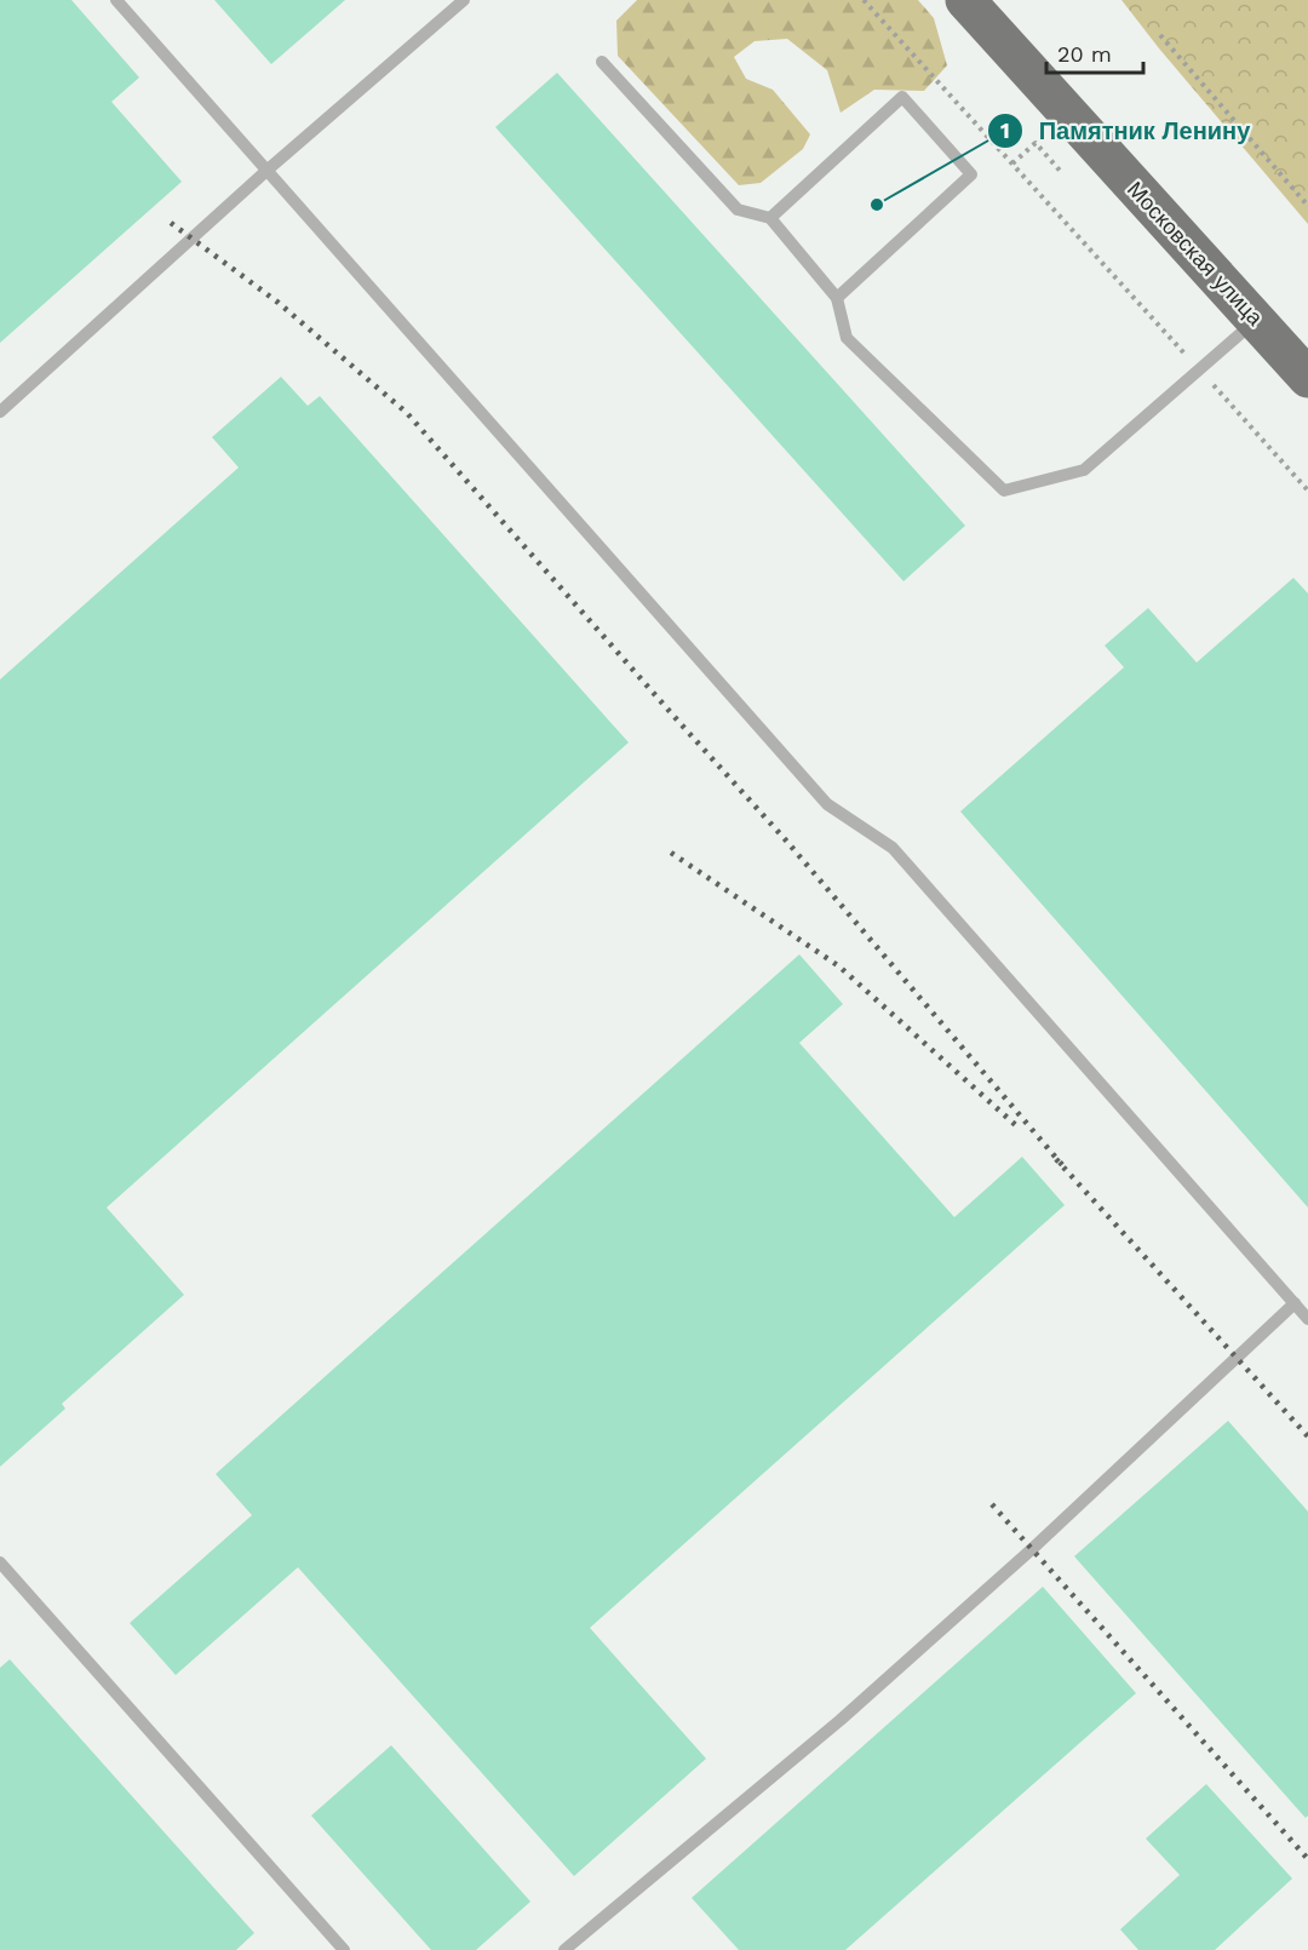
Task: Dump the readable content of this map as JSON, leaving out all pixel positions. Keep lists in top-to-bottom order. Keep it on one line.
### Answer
{"streets":{"main road":["Московская улица"]},"places":["Памятник Ленину"],"scale_bar":"20 m"}
